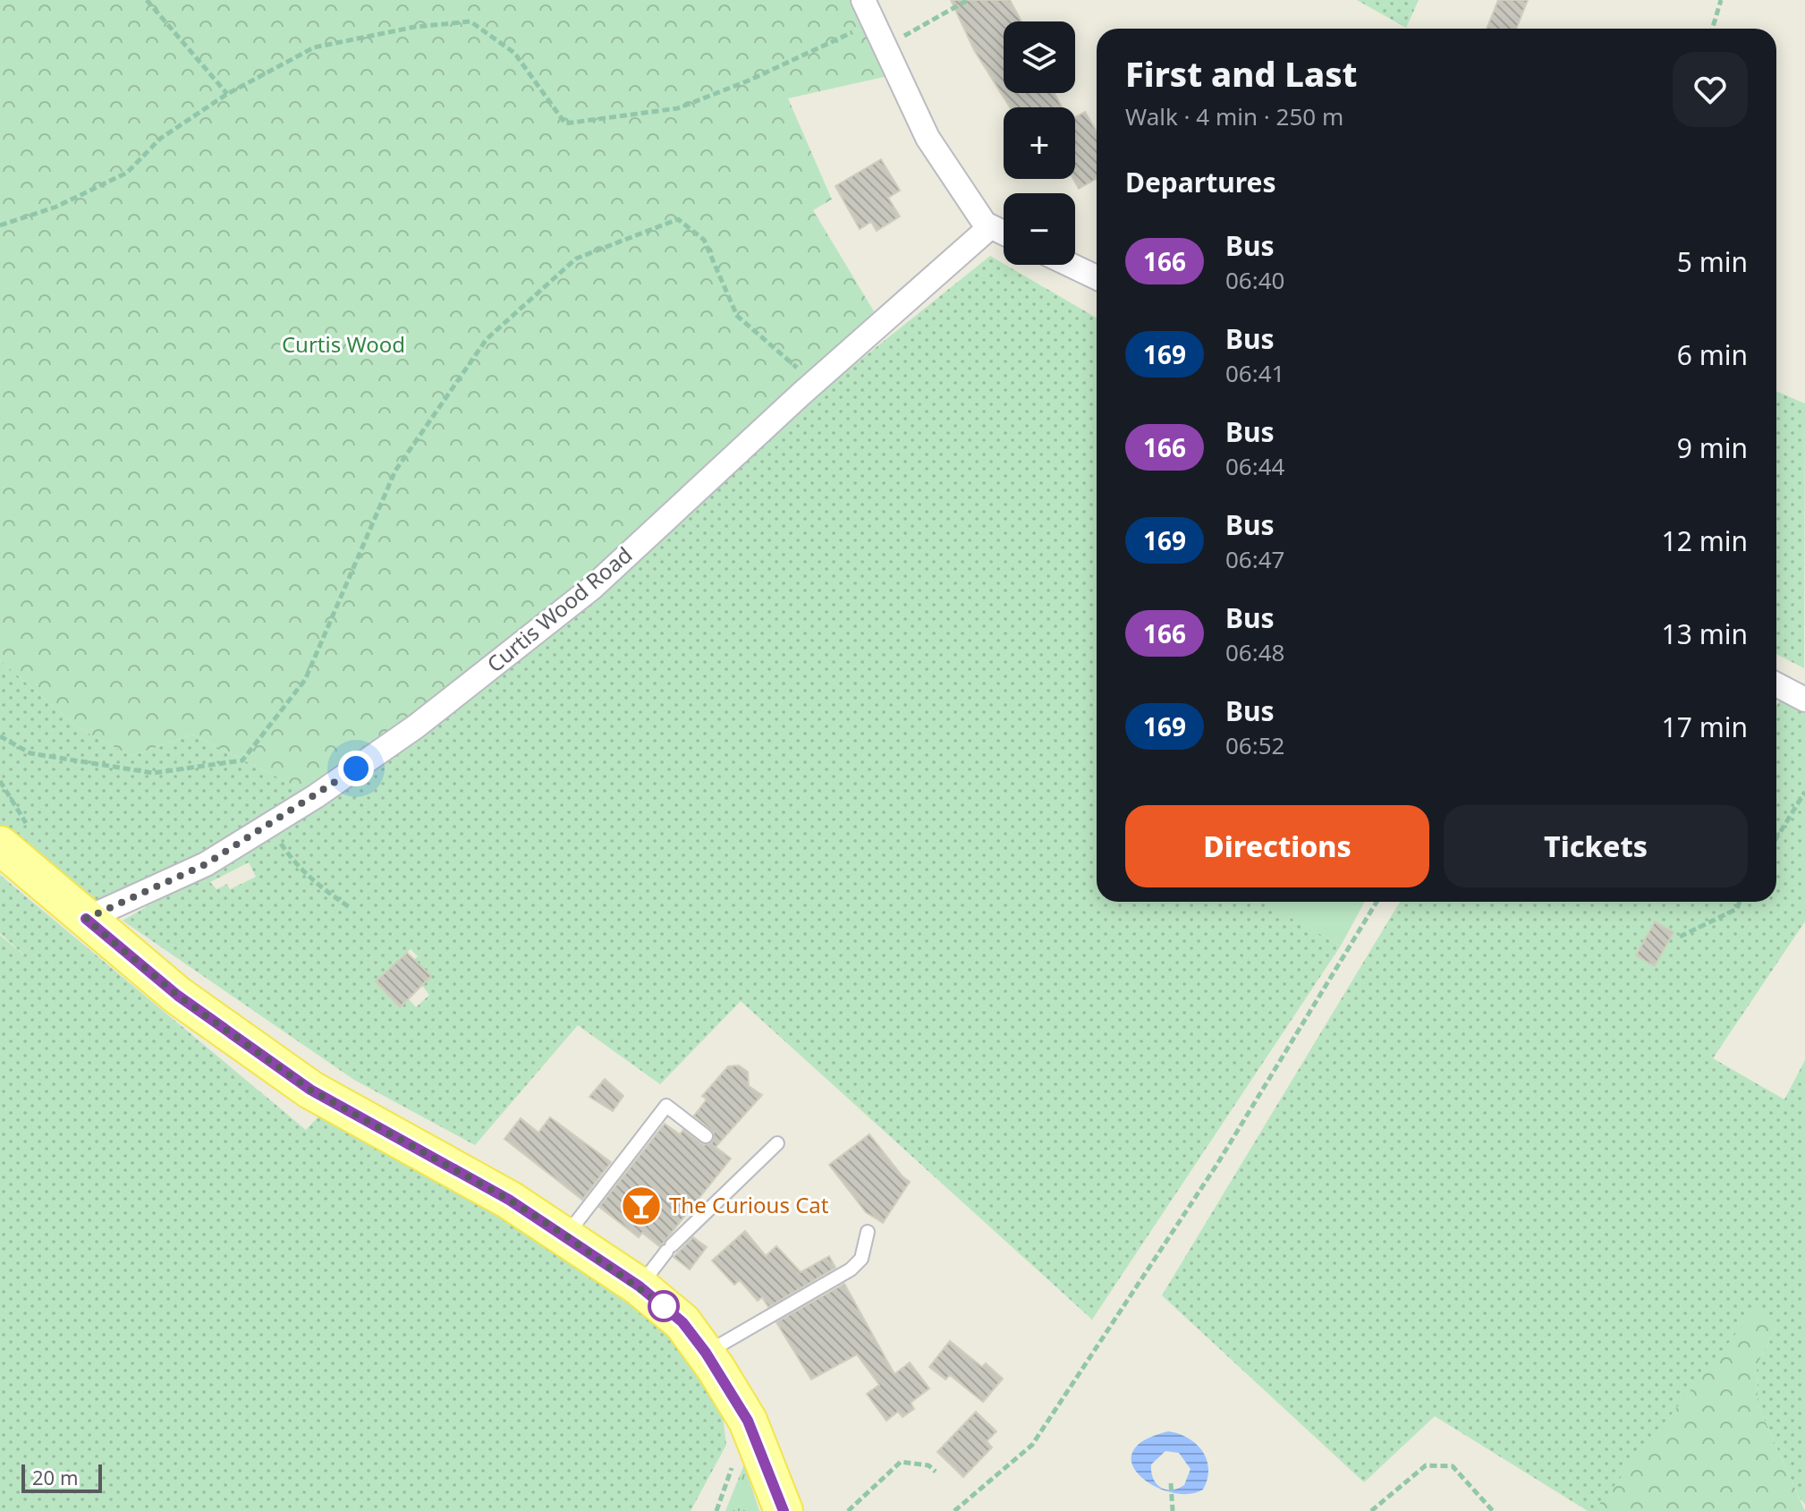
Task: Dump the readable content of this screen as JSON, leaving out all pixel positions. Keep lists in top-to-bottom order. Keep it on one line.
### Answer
{"streets":{"street":["Curtis Wood Road"]},"parks":["Curtis Wood"],"places":{"bar":["The Curious Cat"]},"lines":["bus line 166"],"scale_bar":"20 m","page":{"map_buttons":["+","−"],"heading":[["First and Last","Walk · 4 min · 250 m"],"Departures"],"list":[{"mark":"166","name":"Bus","note":"06:40","value":"5 min"},{"mark":"169","name":"Bus","note":"06:41","value":"6 min"},{"mark":"166","name":"Bus","note":"06:44","value":"9 min"},{"mark":"169","name":"Bus","note":"06:47","value":"12 min"},{"mark":"166","name":"Bus","note":"06:48","value":"13 min"},{"mark":"169","name":"Bus","note":"06:52","value":"17 min"}],"buttons":["Directions","Tickets"],"scale":"20 m"}}
